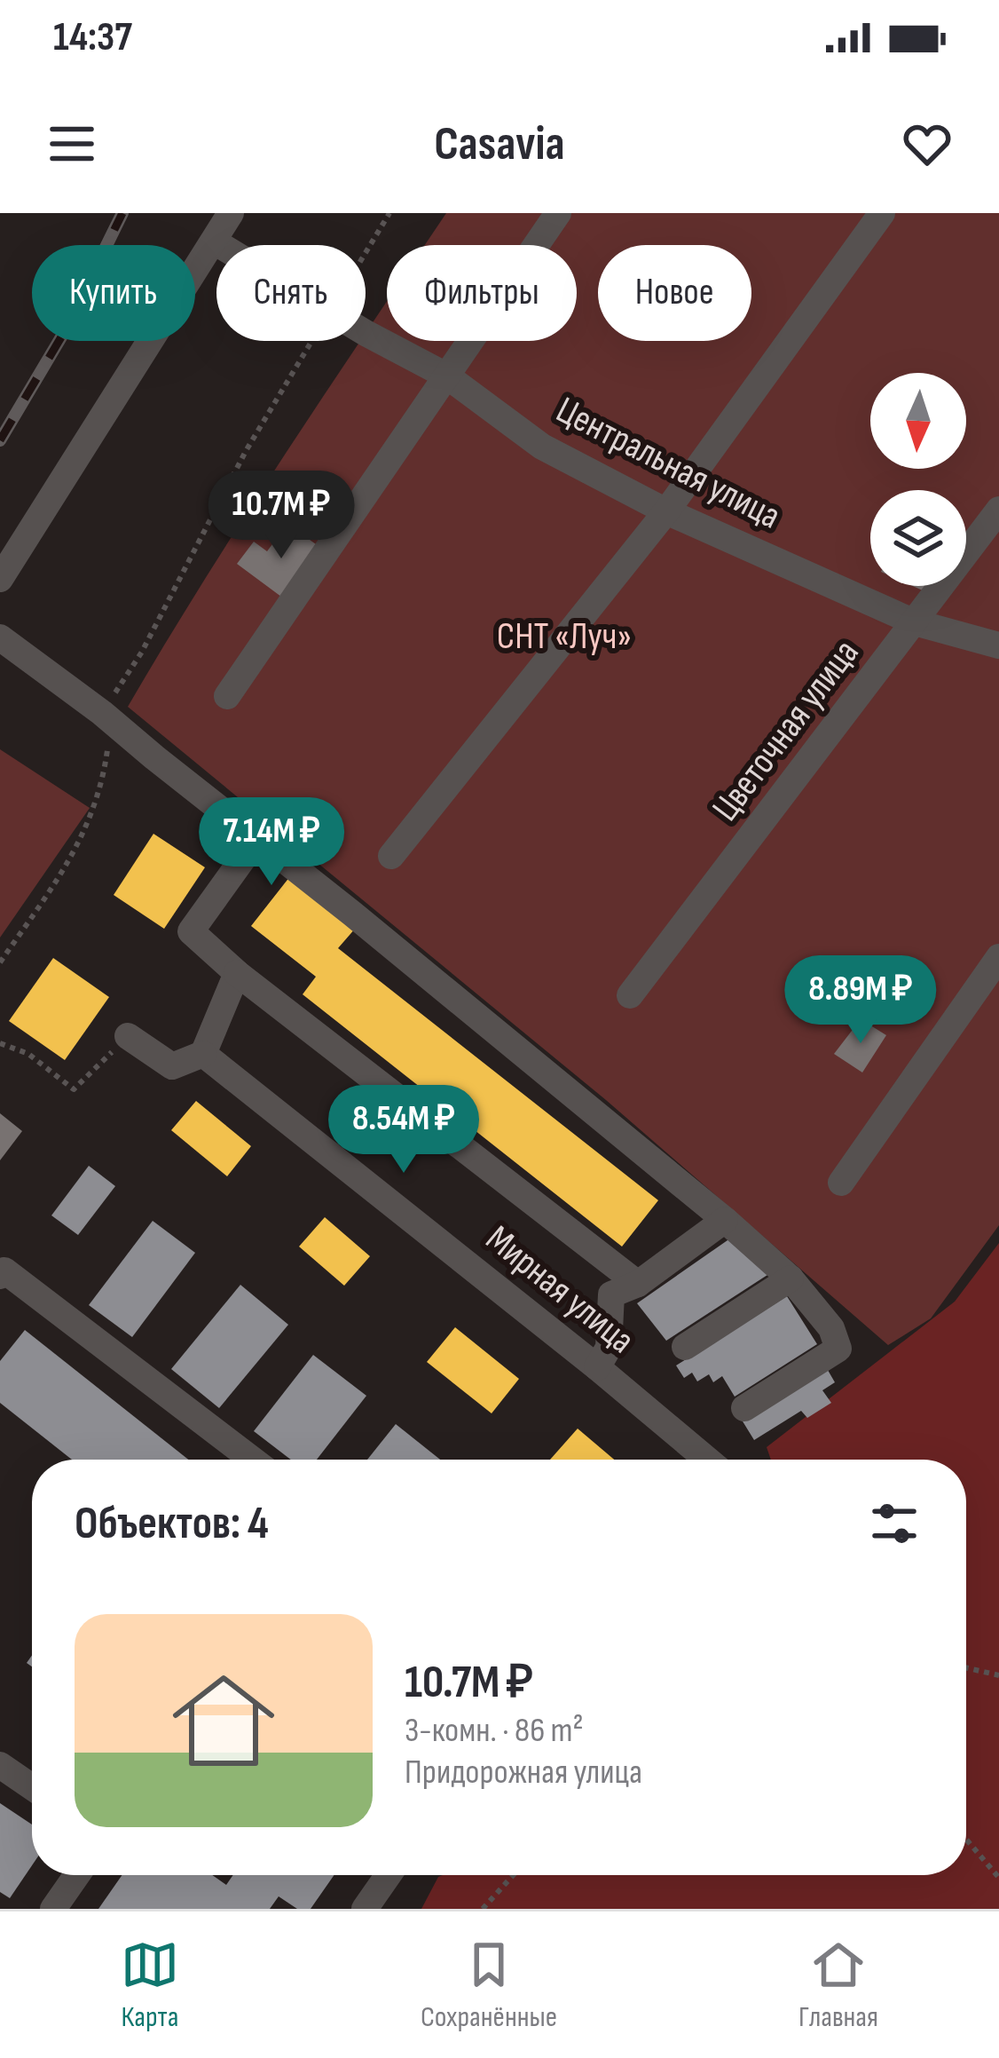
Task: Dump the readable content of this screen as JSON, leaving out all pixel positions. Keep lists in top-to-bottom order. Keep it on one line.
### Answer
{"streets":{"street":["Центральная улица","Цветочная улица","Мирная улица"]},"crossings":[["Центральная улица","Цветочная улица"]],"parks":["СНТ «Луч»"],"north":"bottom","page":{"status":"14:37","header":"Casavia","chip":["Купить","Снять","Фильтры","Новое"],"price":["10.7M ₽","7.14M ₽","8.89M ₽","8.54M ₽"],"heading":"Объектов: 4","list":[{"name":"10.7M ₽","note":"3-комн. · 86 m² · Придорожная улица"}],"tabs":["Карта","Сохранённые","Главная"]}}
